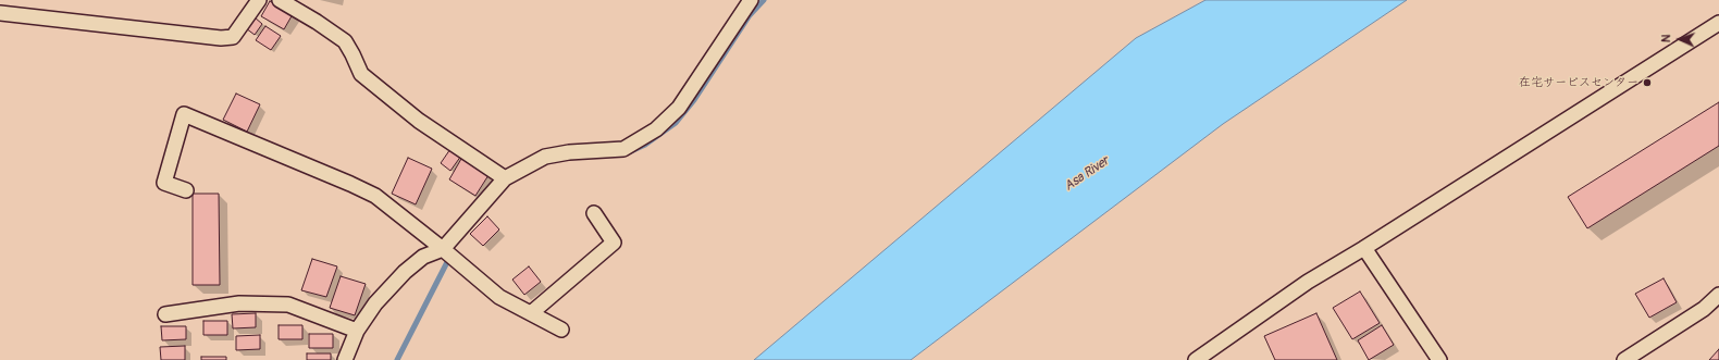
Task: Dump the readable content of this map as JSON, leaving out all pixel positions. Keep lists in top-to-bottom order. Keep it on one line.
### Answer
{"water":["Asa River"],"places":["在宅サービスセンター"],"north":"left"}
